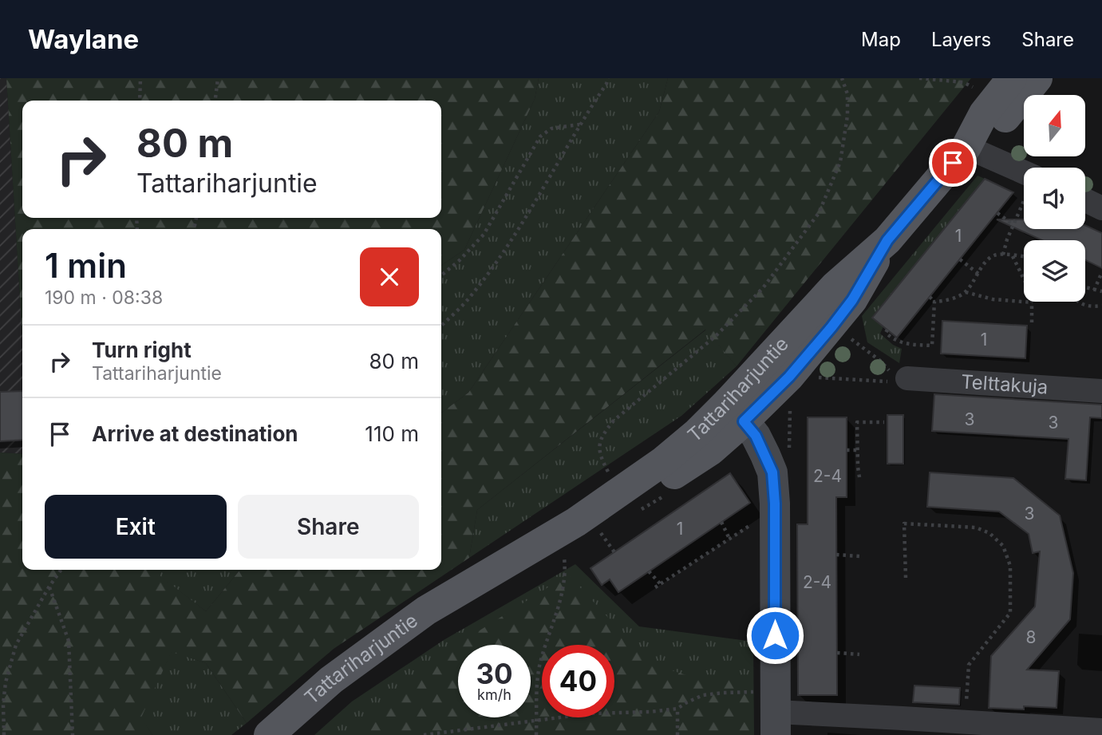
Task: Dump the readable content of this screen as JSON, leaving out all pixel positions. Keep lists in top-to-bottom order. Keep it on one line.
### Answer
{"streets":{"main road":["Tattariharjuntie"],"street":["Telttakuja"]},"house_numbers":["1","1","3","3","2-4","3","1","2-4","8"],"north":"top","page":{"header":"Waylane","nav":["Map","Layers","Share"],"turn":["80 m","Tattariharjuntie"],"heading":["1 min","190 m · 08:38"],"list":[{"name":"Turn right","note":"Tattariharjuntie","value":"80 m"},{"name":"Arrive at destination","value":"110 m"}],"buttons":["Exit","Share"],"speed":"30 km/h","limit":"40"}}
